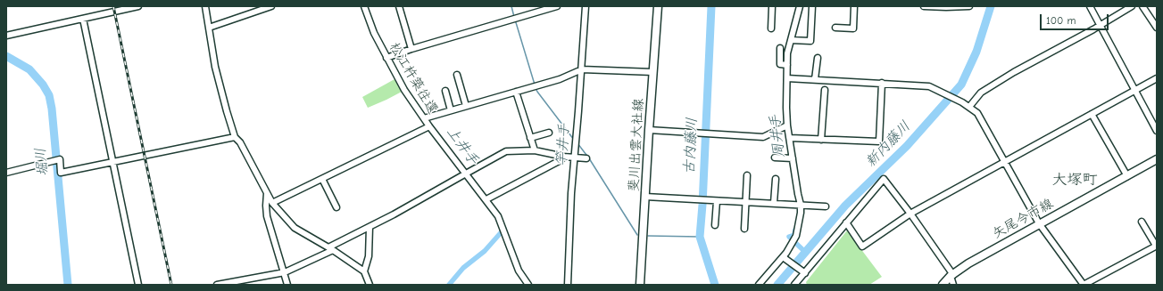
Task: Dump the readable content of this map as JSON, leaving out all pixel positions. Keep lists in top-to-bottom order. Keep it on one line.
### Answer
{"streets":{"main road":["斐川出雲大社線","矢尾今市線"],"street":["松江杵築往還"]},"districts":["大塚町"],"water":["周井手","新内藤川","竿井手","上井手","古内藤川","堀川"],"scale_bar":"100 m"}
